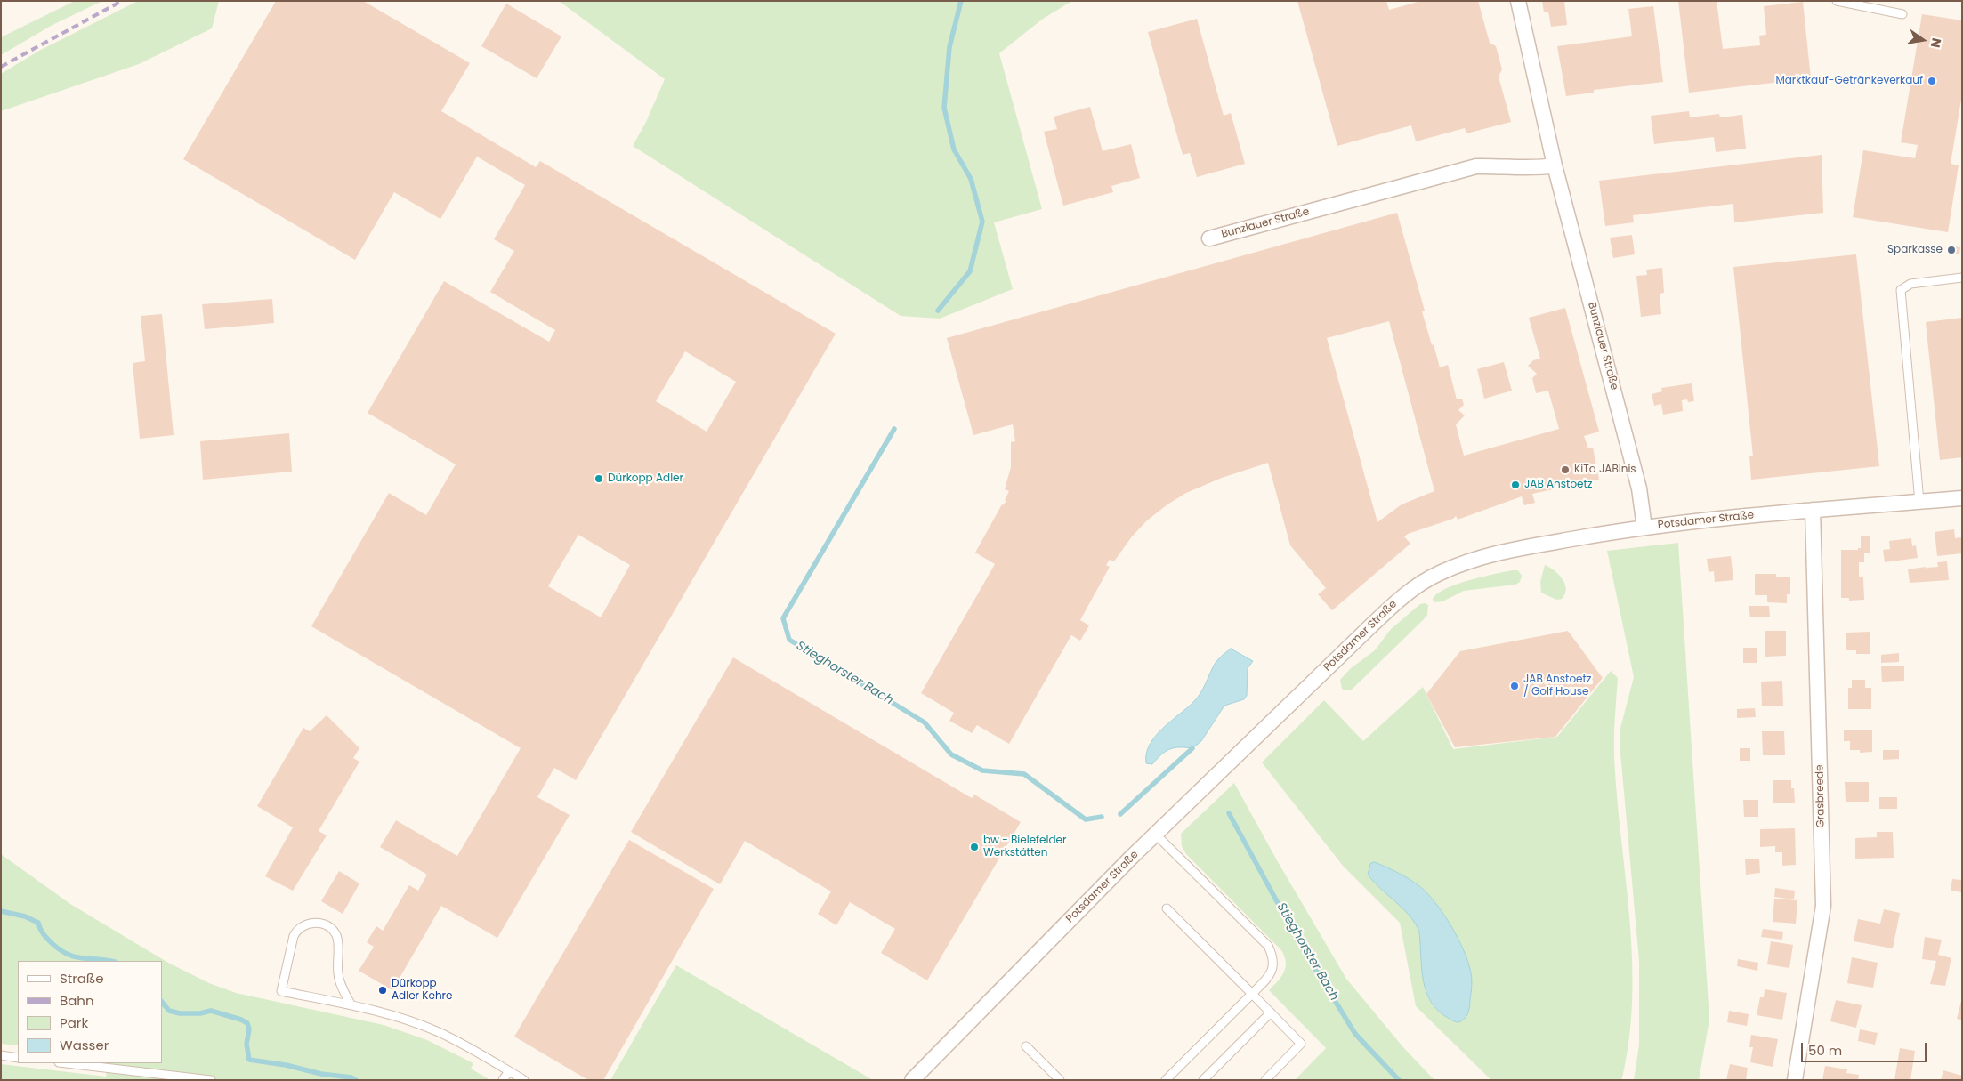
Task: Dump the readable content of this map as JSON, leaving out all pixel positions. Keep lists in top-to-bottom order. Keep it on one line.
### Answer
{"streets":{"street":["Bunzlauer Straße","Potsdamer Straße","Grasbreede"]},"crossings":[["Bunzlauer Straße","Potsdamer Straße"],["Potsdamer Straße","Grasbreede"]],"water":["Stieghorster Bach"],"places":["Marktkauf-Getränkeverkauf","Sparkasse","KiTa JABinis","Dürkopp Adler","JAB Anstoetz","JAB Anstoetz / Golf House","bw - Bielefelder Werkstätten","Dürkopp Adler Kehre"],"legend":["Straße","Bahn","Park","Wasser"],"scale_bar":"50 m","north":"right"}
